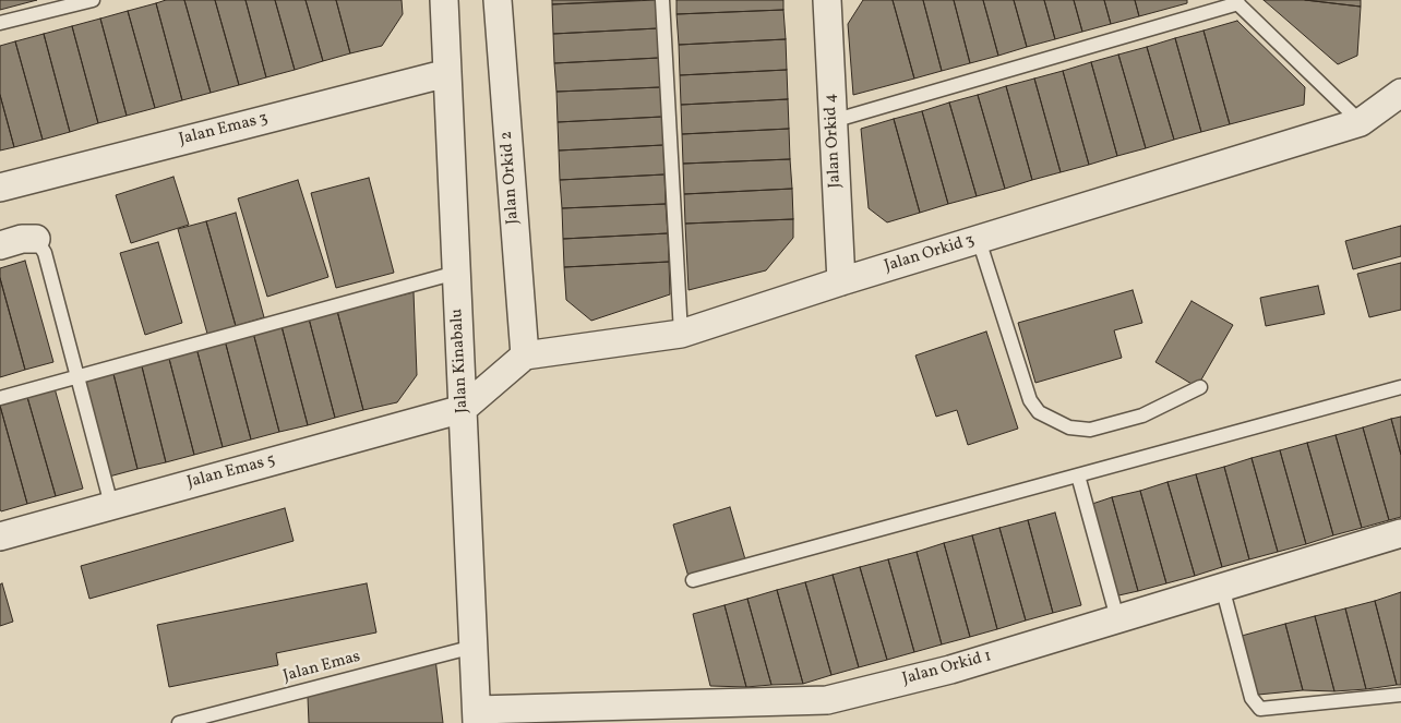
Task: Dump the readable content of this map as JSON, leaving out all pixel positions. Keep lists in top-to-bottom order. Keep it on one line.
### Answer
{"streets":{"street":["Jalan Emas 3","Jalan Orkid 4","Jalan Orkid 2","Jalan Orkid 3","Jalan Kinabalu","Jalan Emas 5","Jalan Orkid 1"],"lane":["Jalan Emas"]},"crossings":[["Jalan Emas 3","Jalan Kinabalu"],["Jalan Orkid 4","Jalan Orkid 3"],["Jalan Orkid 2","Jalan Orkid 3"],["Jalan Kinabalu","Jalan Emas 5"],["Jalan Kinabalu","Jalan Emas"],["Jalan Kinabalu","Jalan Orkid 1"]]}
